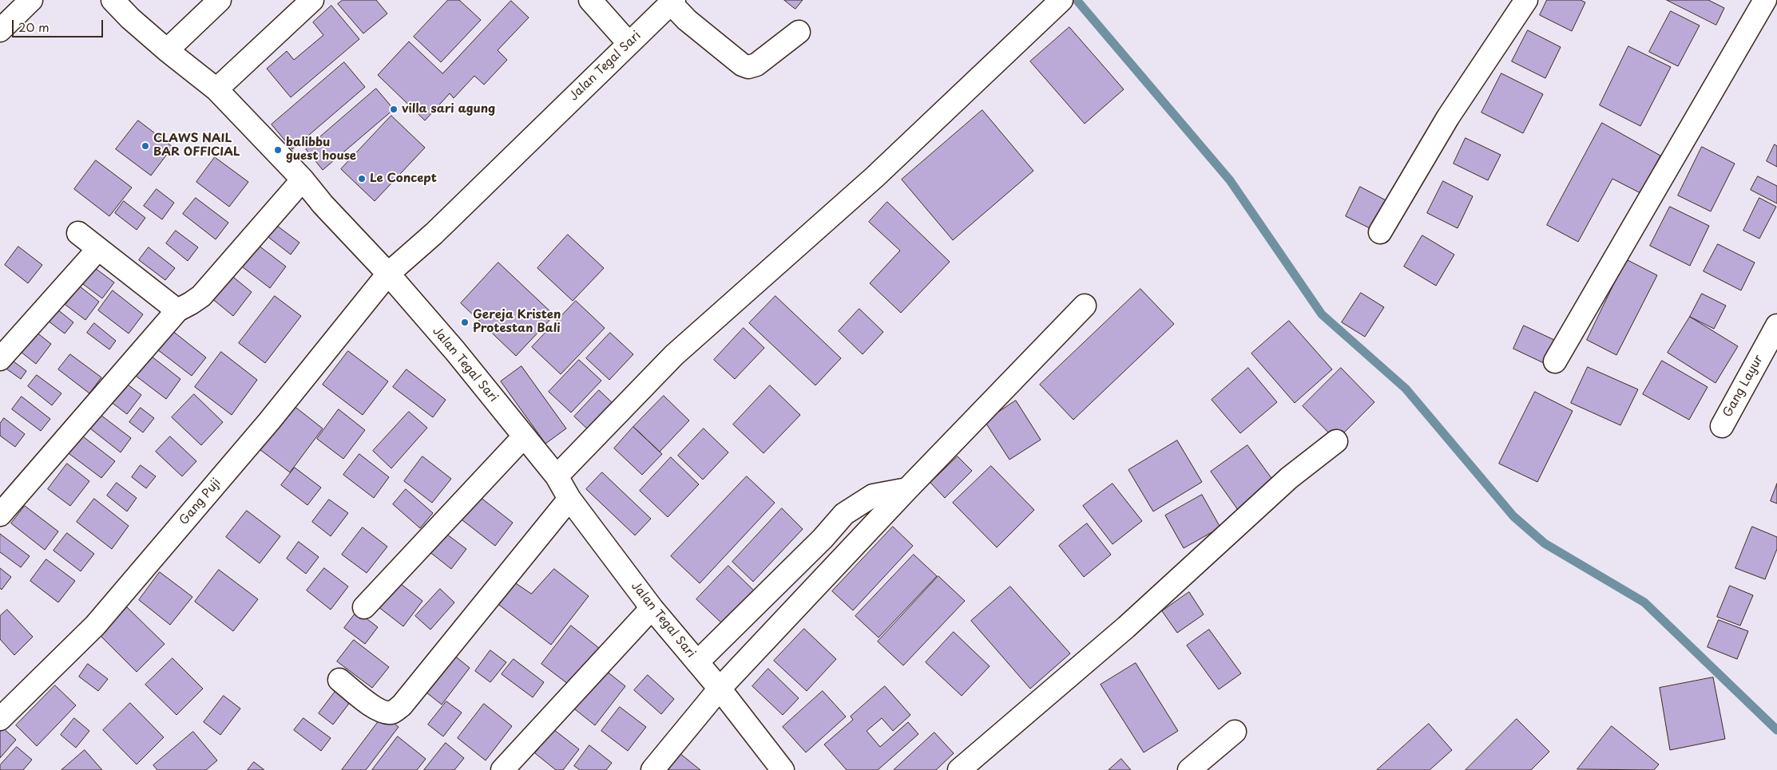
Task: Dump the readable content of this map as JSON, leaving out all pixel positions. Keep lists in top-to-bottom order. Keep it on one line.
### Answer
{"streets":{"street":["Jalan Tegal Sari","Gang Layur","Gang Puji"]},"crossings":[["Jalan Tegal Sari","Gang Puji"]],"places":["villa sari agung","CLAWS NAIL BAR OFFICIAL","balibbu guest house","Le Concept","Gereja Kristen Protestan Bali"],"scale_bar":"20 m"}
